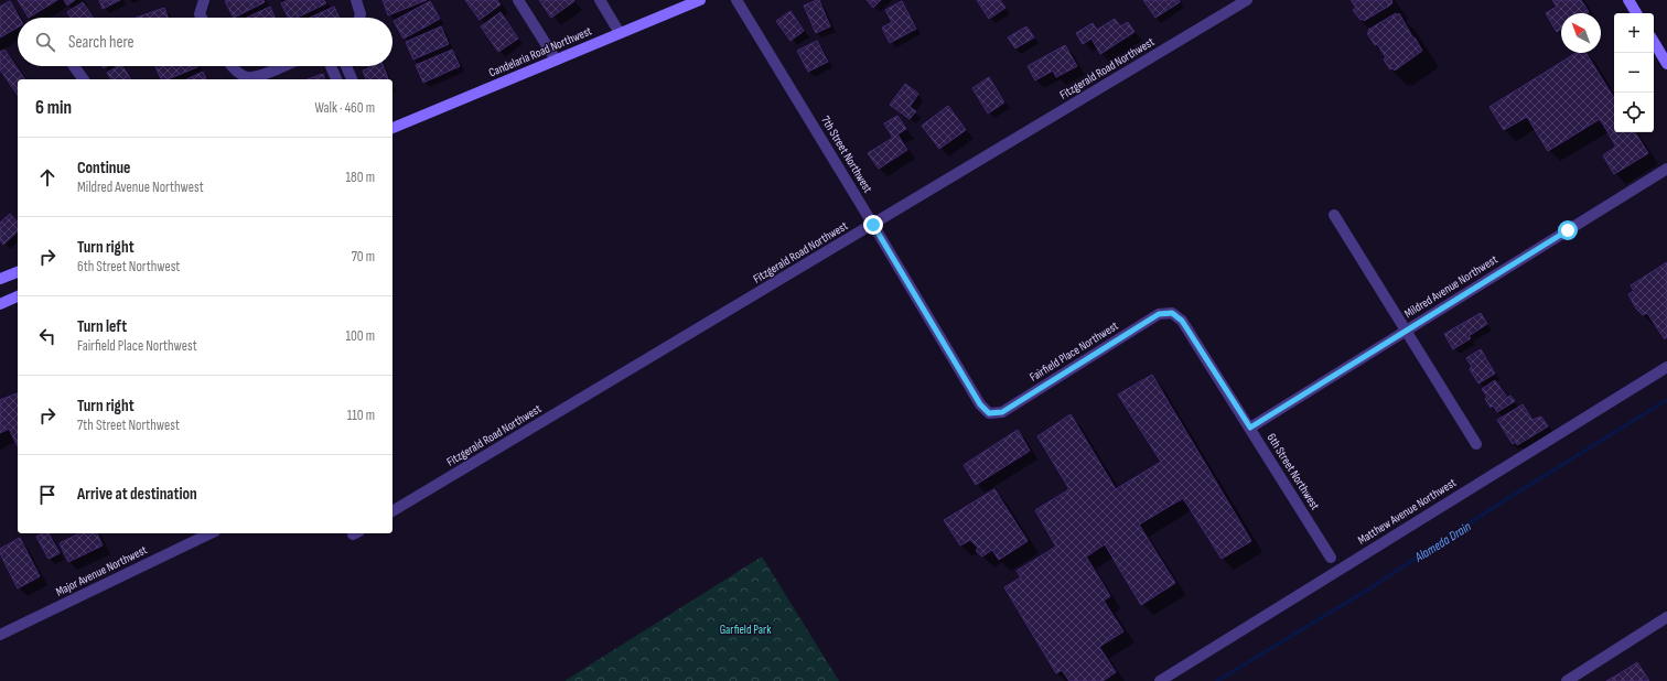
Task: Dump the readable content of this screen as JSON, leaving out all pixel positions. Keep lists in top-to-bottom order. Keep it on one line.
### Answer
{"streets":{"main road":["Candelaria Road Northwest"],"street":["Fitzgerald Road Northwest","7th Street Northwest","Mildred Avenue Northwest","Fairfield Place Northwest","6th Street Northwest","Matthew Avenue Northwest","Major Avenue Northwest"]},"crossings":[["Fitzgerald Road Northwest","7th Street Northwest"],["7th Street Northwest","Fairfield Place Northwest"],["Mildred Avenue Northwest","6th Street Northwest"],["Fairfield Place Northwest","6th Street Northwest"]],"water":["Alameda Drain"],"parks":["Garfield Park"],"north":"top left","page":{"map_buttons":["+","−"],"search":"Search here","heading":["6 min","Walk · 460 m"],"list":[["Continue","Mildred Avenue Northwest","180 m"],["Turn right","6th Street Northwest","70 m"],["Turn left","Fairfield Place Northwest","100 m"],["Turn right","7th Street Northwest","110 m"],"Arrive at destination"]}}
